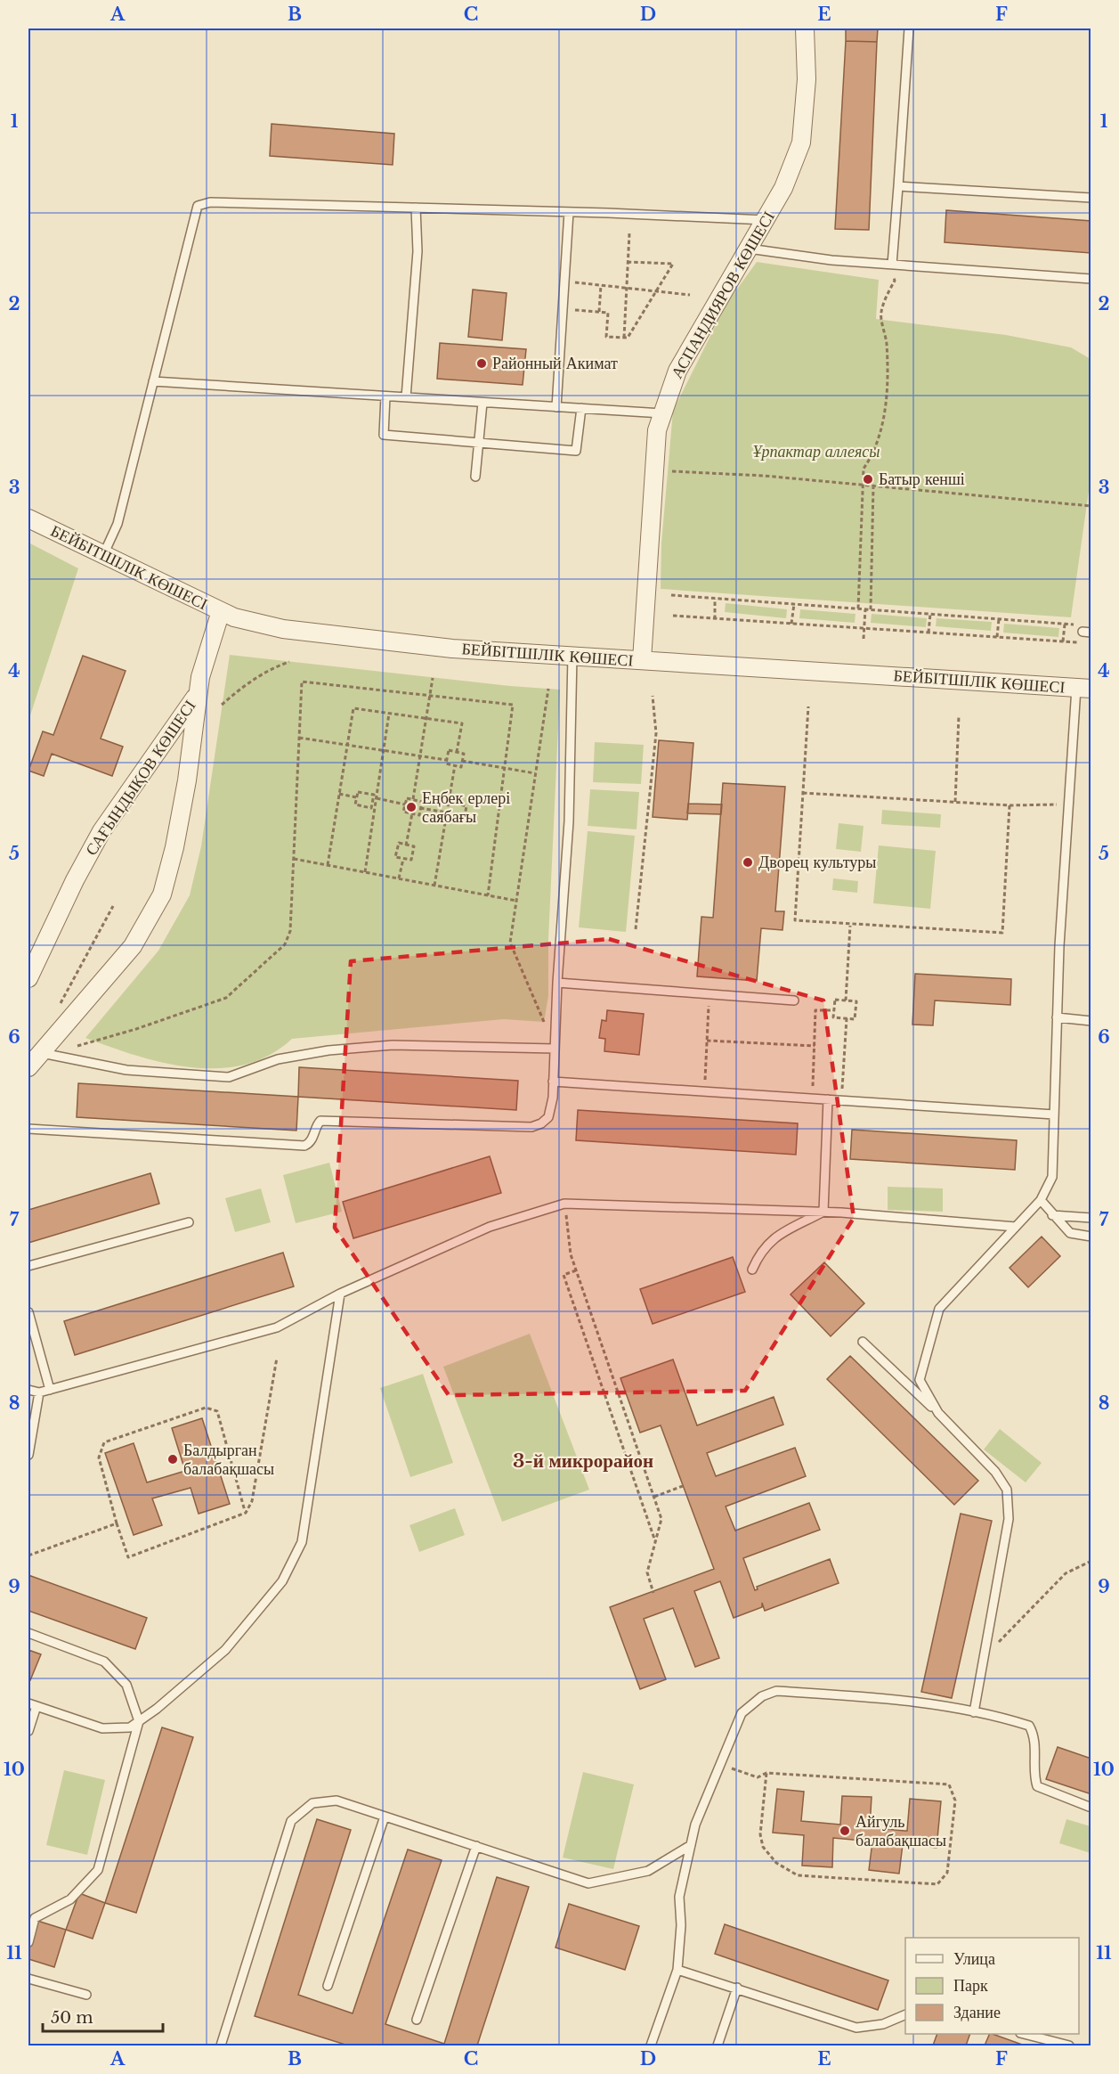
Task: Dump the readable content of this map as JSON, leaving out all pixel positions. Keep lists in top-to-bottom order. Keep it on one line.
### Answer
{"streets":{"street":["АСПАНДИЯРОВ КӨШЕСІ","БЕЙБІТШІЛІК КӨШЕСІ","САҒЫНДЫҚОВ КӨШЕСІ"]},"crossings":[["АСПАНДИЯРОВ КӨШЕСІ","БЕЙБІТШІЛІК КӨШЕСІ"],["БЕЙБІТШІЛІК КӨШЕСІ","САҒЫНДЫҚОВ КӨШЕСІ"]],"districts":["3-й микрорайон"],"parks":["Ұрпактар аллеясы"],"places":["Районный Акимат","Батыр кенші","Еңбек ерлері саябағы","Дворец культуры","Балдырган балабақшасы","Айгуль балабақшасы"],"legend":["Улица","Парк","Здание"],"scale_bar":"50 m","grid":{"columns":["A","B","C","D","E","F"],"rows":["1","2","3","4","5","6","7","8","9","10","11"]}}
